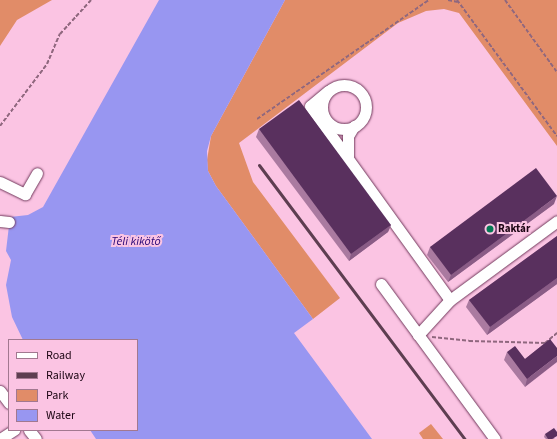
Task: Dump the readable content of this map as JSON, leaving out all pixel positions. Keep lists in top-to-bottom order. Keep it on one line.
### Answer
{"water":["Téli kikötő"],"places":["Raktár"],"legend":["Road","Railway","Park","Water"]}
